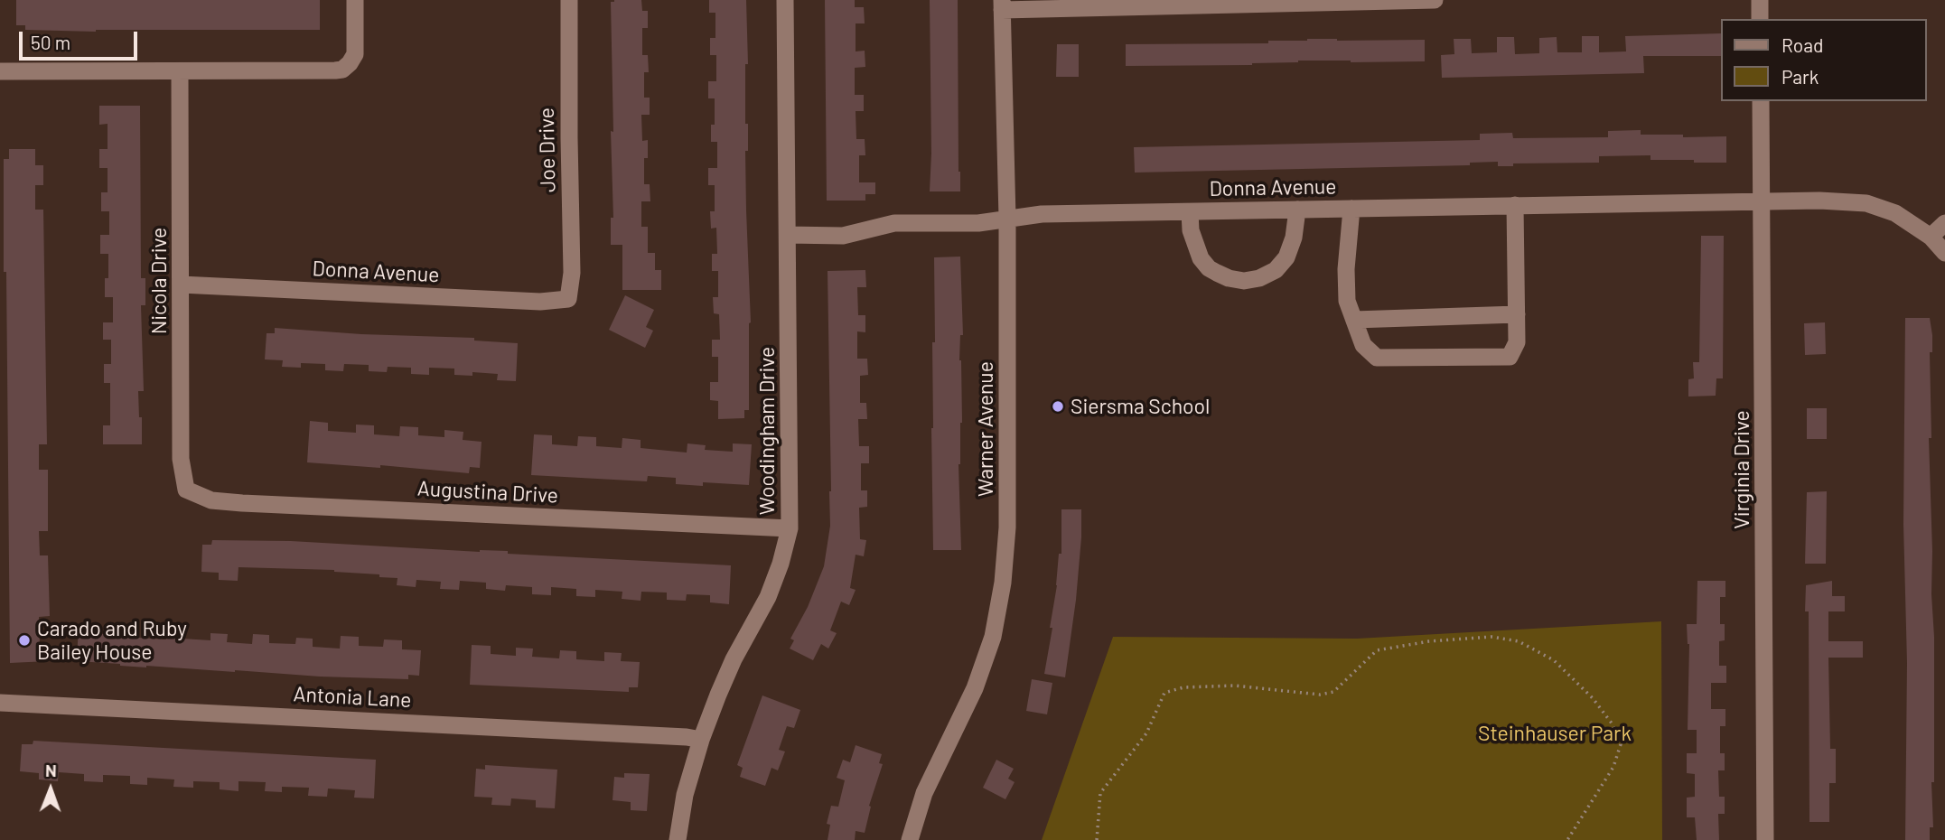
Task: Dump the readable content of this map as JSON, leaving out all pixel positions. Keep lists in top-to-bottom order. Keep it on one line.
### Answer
{"streets":{"street":["Joe Drive","Donna Avenue","Nicola Drive","Warner Avenue","Woodingham Drive","Virginia Drive","Augustina Drive","Antonia Lane"]},"crossings":[["Joe Drive","Donna Avenue"],["Donna Avenue","Nicola Drive"],["Donna Avenue","Warner Avenue"],["Donna Avenue","Woodingham Drive"],["Donna Avenue","Virginia Drive"],["Nicola Drive","Augustina Drive"],["Woodingham Drive","Augustina Drive"],["Woodingham Drive","Antonia Lane"]],"parks":["Steinhauser Park"],"places":["Siersma School","Carado and Ruby Bailey House"],"legend":["Road","Park"],"scale_bar":"50 m","north":"top"}
